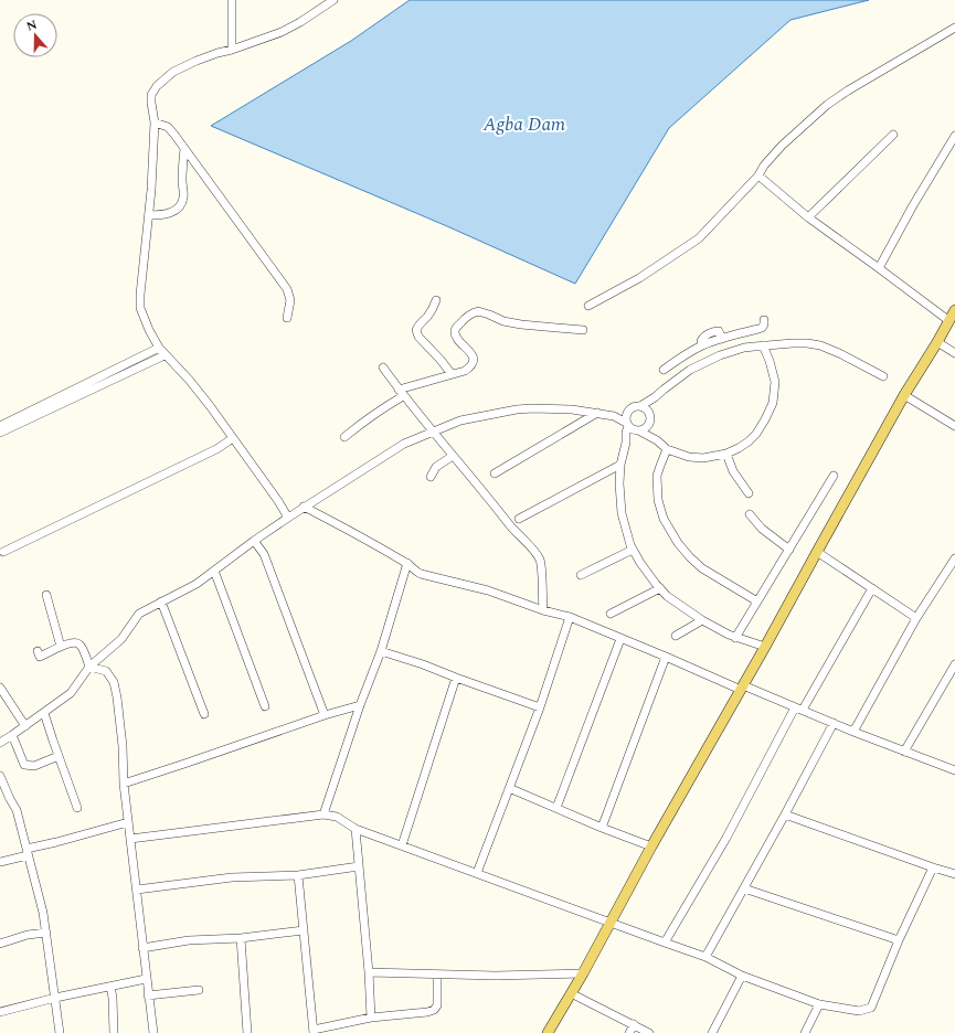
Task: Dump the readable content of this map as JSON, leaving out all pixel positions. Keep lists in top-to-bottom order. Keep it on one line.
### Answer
{"water":["Agba Dam"],"north":"top"}
